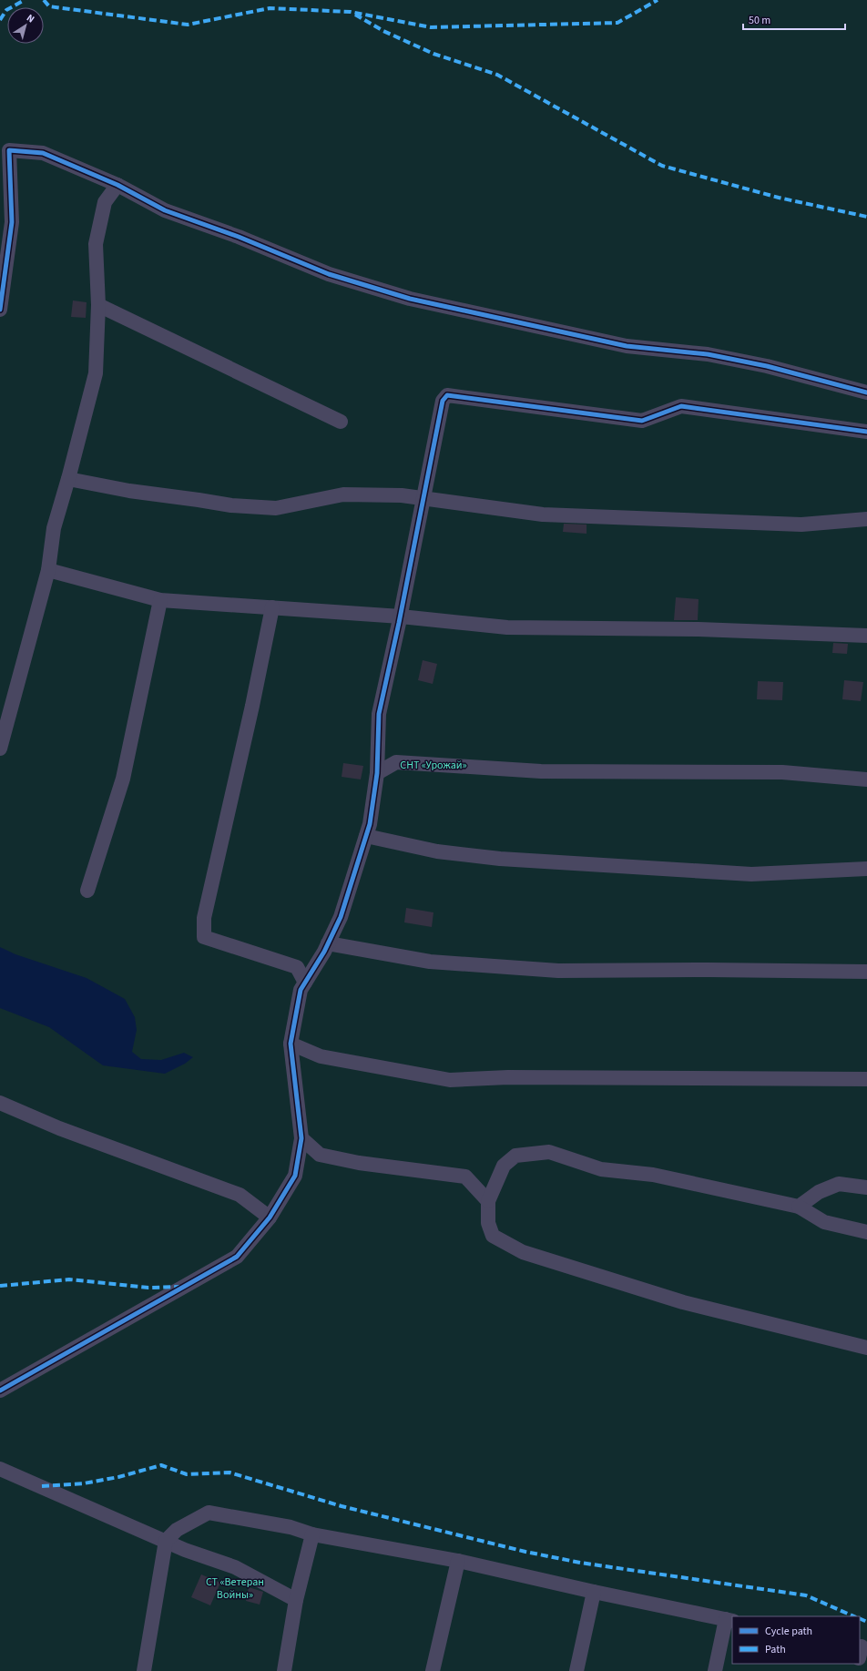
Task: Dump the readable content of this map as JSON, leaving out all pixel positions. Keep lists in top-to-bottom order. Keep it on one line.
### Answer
{"parks":["СНТ «Урожай»","СТ «Ветеран Войны»"],"legend":["Cycle path","Path"],"scale_bar":"50 m","north":"top right"}
